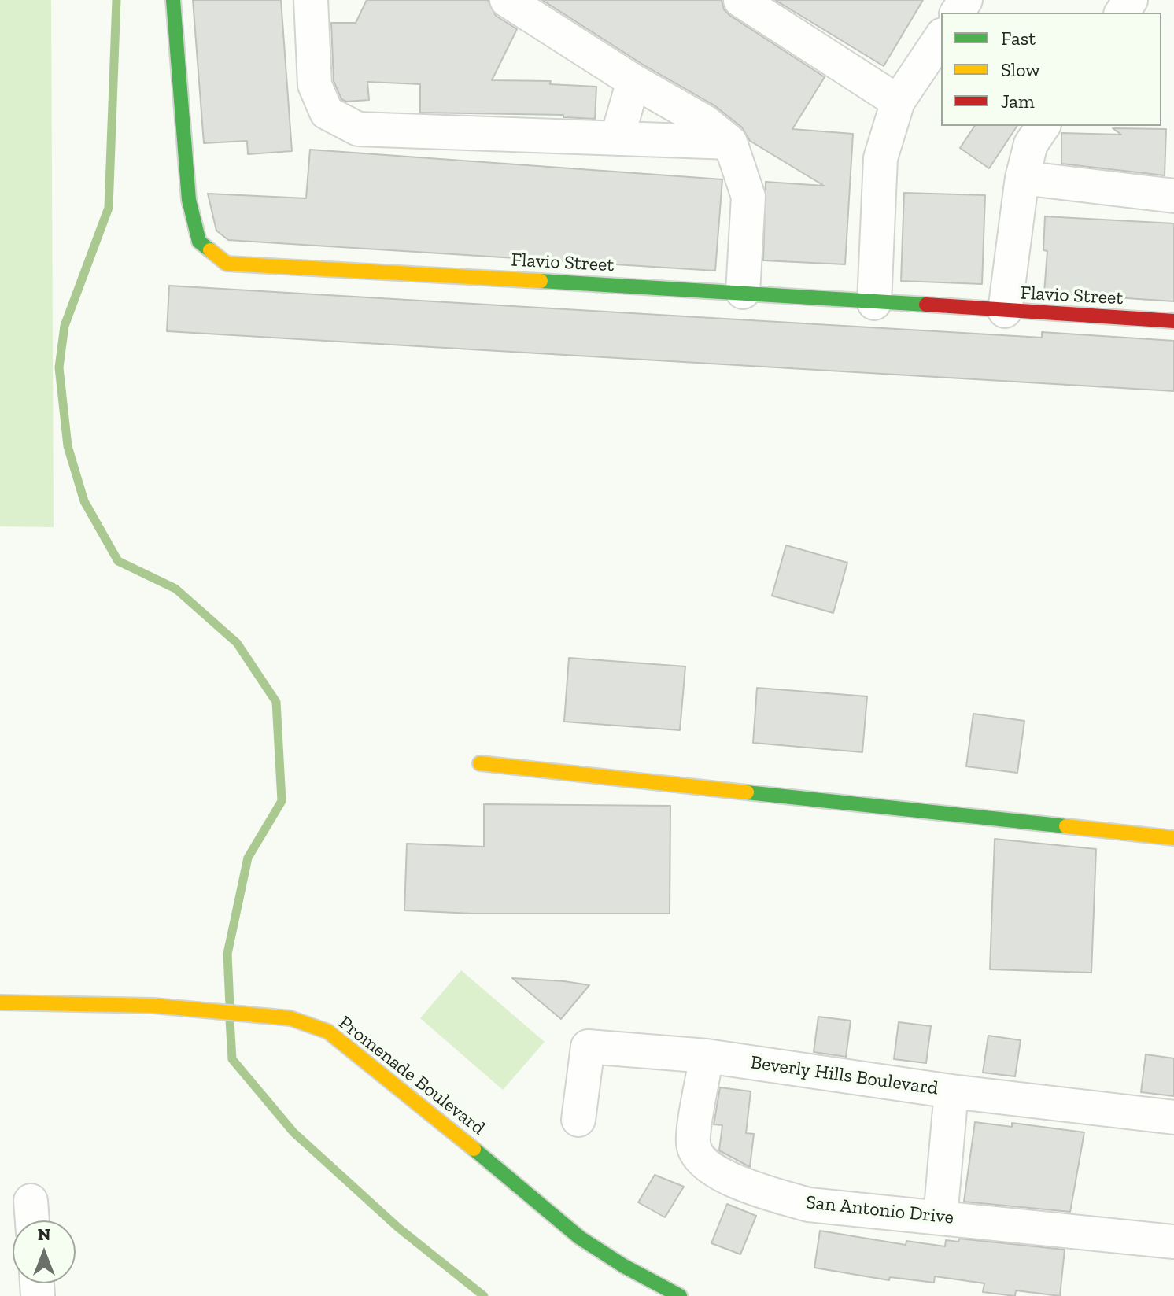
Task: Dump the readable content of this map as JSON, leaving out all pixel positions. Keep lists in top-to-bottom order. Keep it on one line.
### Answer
{"streets":{"street":["Flavio Street","Promenade Boulevard","Beverly Hills Boulevard","San Antonio Drive"]},"crossings":[["Beverly Hills Boulevard","San Antonio Drive"]],"legend":["Fast","Slow","Jam"],"north":"top"}
